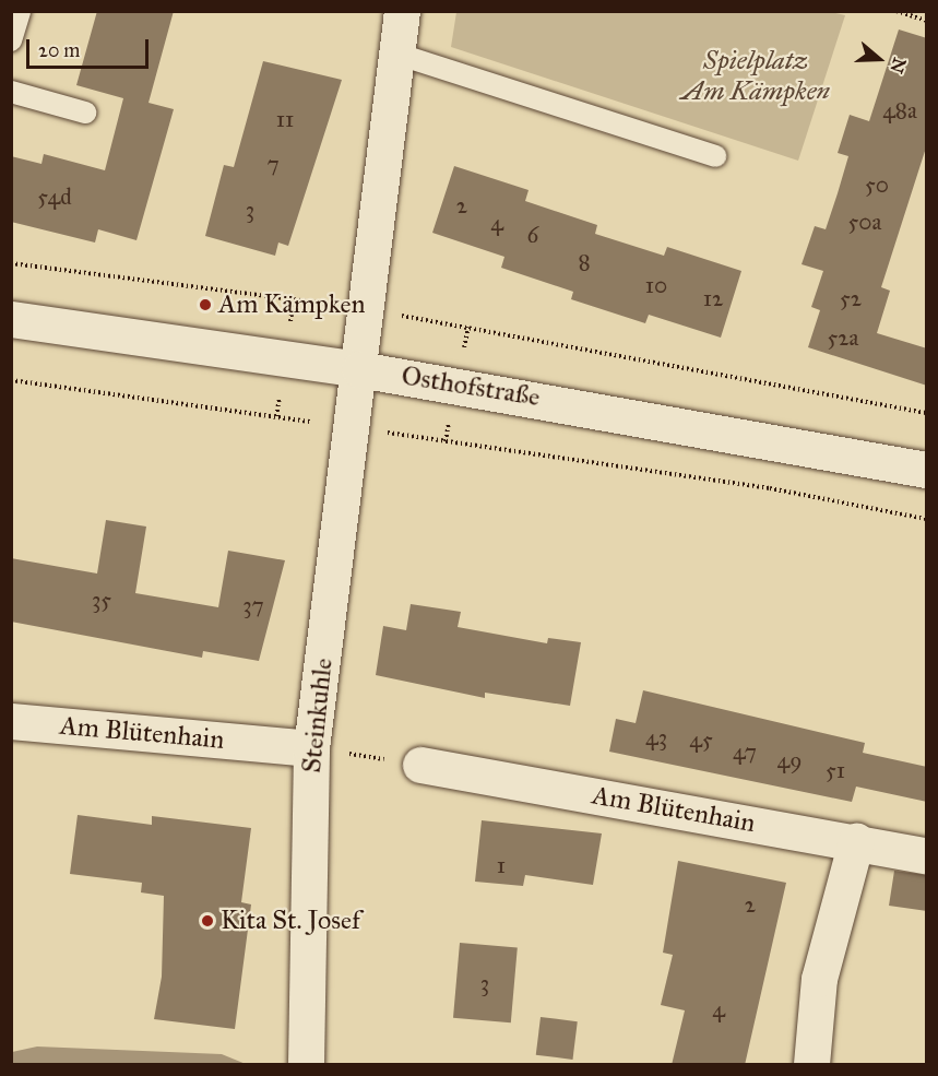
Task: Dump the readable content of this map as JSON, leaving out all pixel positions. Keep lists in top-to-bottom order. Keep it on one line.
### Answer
{"streets":{"street":["Osthofstraße","Steinkuhle","Am Blütenhain"]},"crossings":[["Osthofstraße","Steinkuhle"],["Steinkuhle","Am Blütenhain"]],"parks":["Spielplatz Am Kämpken"],"places":["Am Kämpken","Kita St. Josef"],"house_numbers":["48a","11","7","50","54d","2","3","50a","4","6","8","10","12","52","52a","35","37","43","45","47","49","51","1","2","3","4"],"scale_bar":"20 m","north":"right"}
